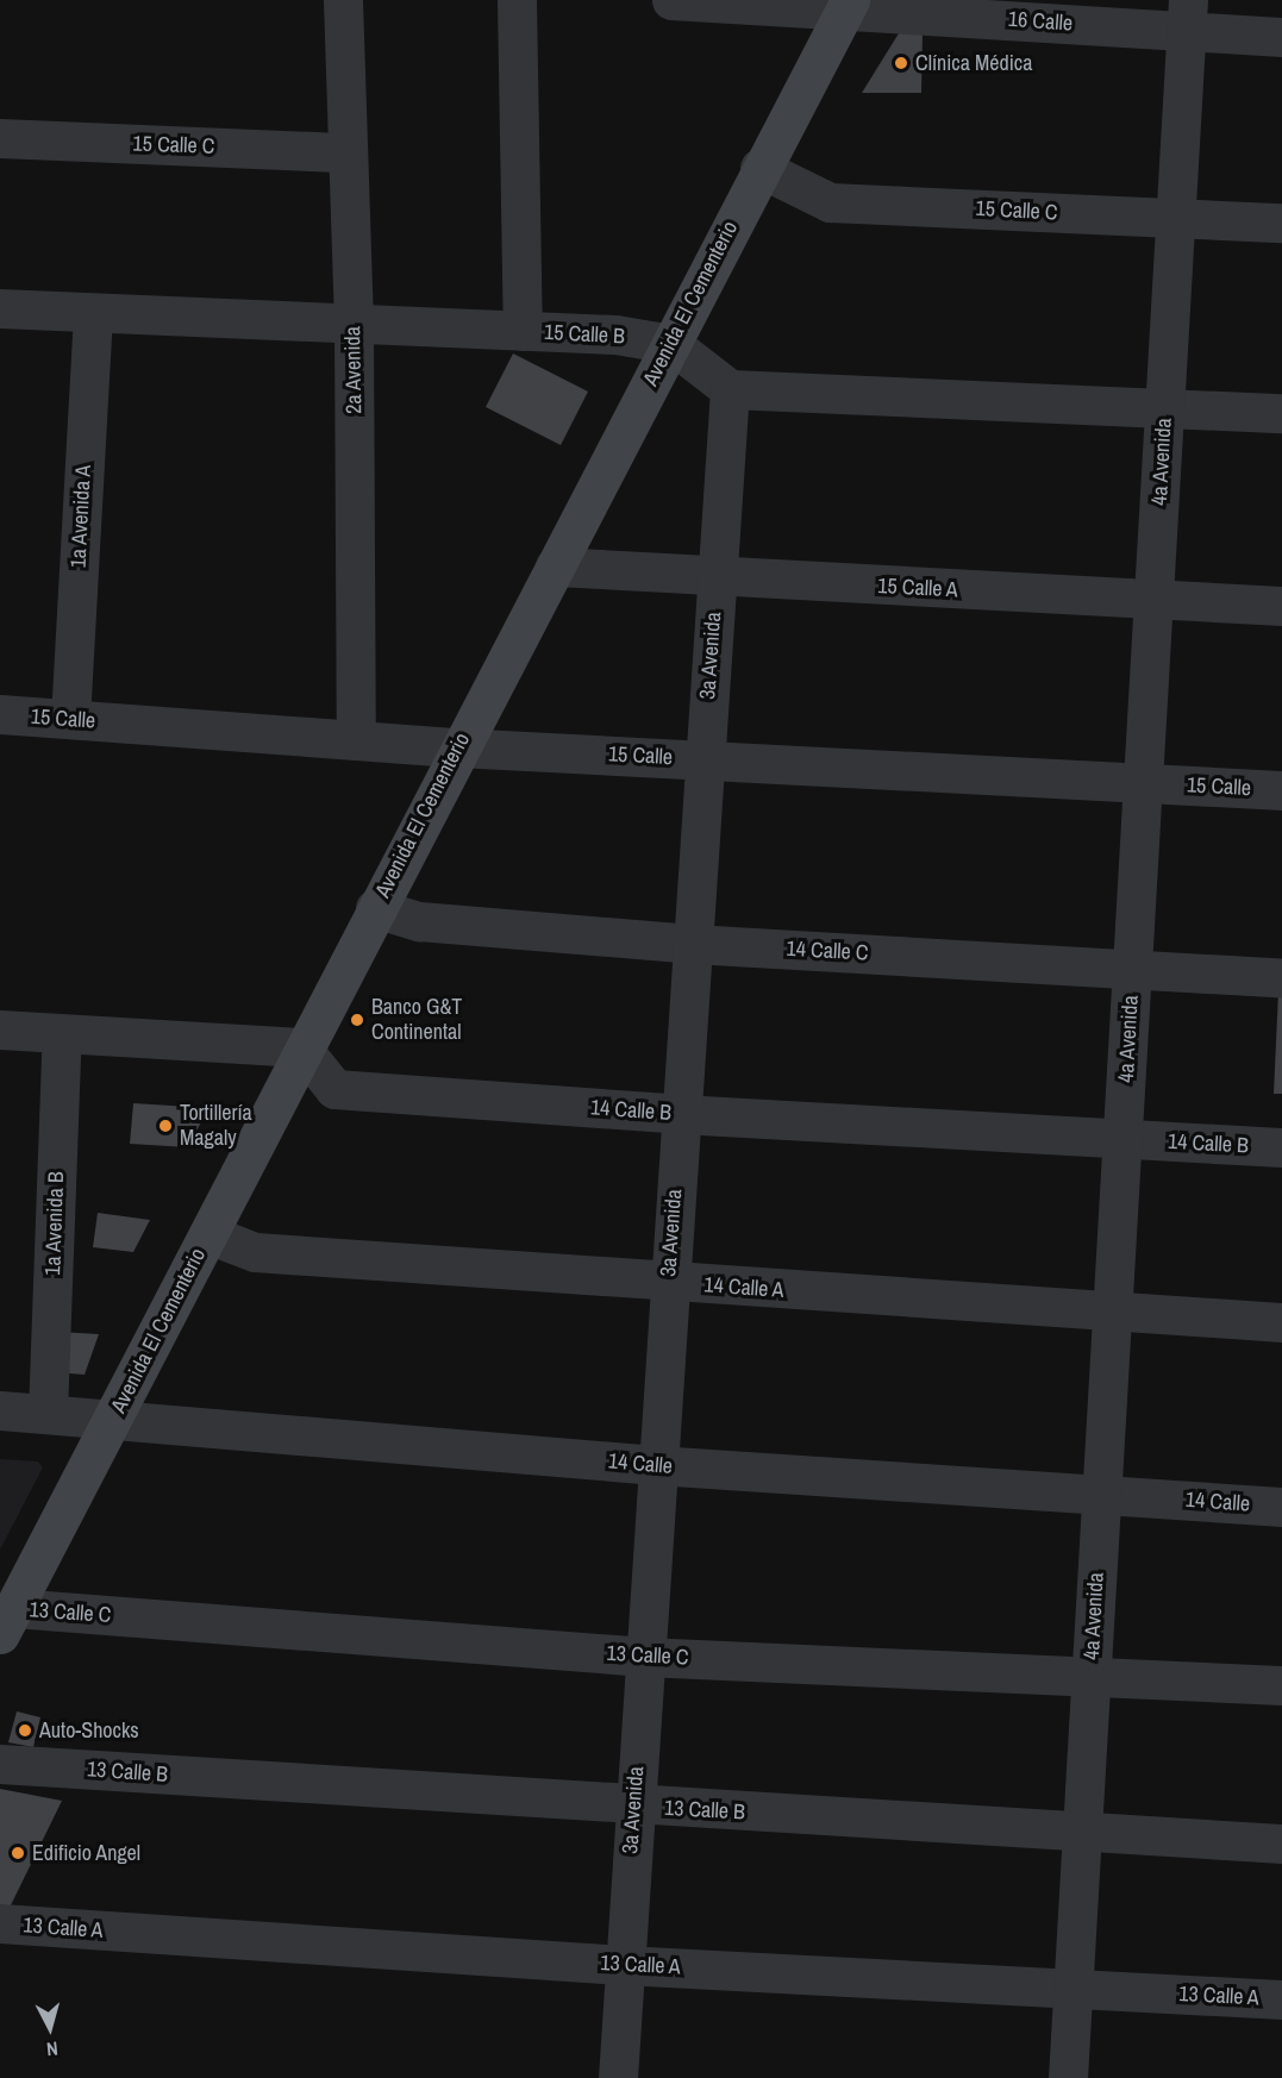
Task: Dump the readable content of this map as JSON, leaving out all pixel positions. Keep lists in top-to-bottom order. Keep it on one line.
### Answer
{"streets":{"main road":["Avenida El Cementerio"],"street":["16 Calle","15 Calle C","15 Calle B","2a Avenida","4a Avenida","1a Avenida A","15 Calle A","3a Avenida","15 Calle","14 Calle C","14 Calle B","1a Avenida B","14 Calle A","14 Calle","13 Calle C","13 Calle B","13 Calle A"]},"crossings":[["16 Calle","Avenida El Cementerio"],["16 Calle","4a Avenida"],["15 Calle C","Avenida El Cementerio"],["15 Calle C","2a Avenida"],["15 Calle C","4a Avenida"],["Avenida El Cementerio","15 Calle B"],["Avenida El Cementerio","15 Calle A"],["Avenida El Cementerio","15 Calle"],["Avenida El Cementerio","14 Calle C"],["Avenida El Cementerio","14 Calle B"],["Avenida El Cementerio","14 Calle A"],["Avenida El Cementerio","14 Calle"],["Avenida El Cementerio","13 Calle C"],["15 Calle B","2a Avenida"],["15 Calle B","1a Avenida A"],["15 Calle B","3a Avenida"],["2a Avenida","15 Calle"],["4a Avenida","15 Calle A"],["4a Avenida","15 Calle"],["4a Avenida","14 Calle C"],["4a Avenida","14 Calle B"],["4a Avenida","14 Calle A"],["4a Avenida","14 Calle"],["4a Avenida","13 Calle C"],["4a Avenida","13 Calle B"],["4a Avenida","13 Calle A"],["1a Avenida A","15 Calle"],["15 Calle A","3a Avenida"],["3a Avenida","15 Calle"],["3a Avenida","14 Calle C"],["3a Avenida","14 Calle B"],["3a Avenida","14 Calle A"],["3a Avenida","14 Calle"],["3a Avenida","13 Calle C"],["3a Avenida","13 Calle B"],["3a Avenida","13 Calle A"],["1a Avenida B","14 Calle"]],"places":["Clínica Médica","Banco G&T Continental","Tortillería Magaly","Auto-Shocks","Edificio Angel"],"north":"bottom"}
